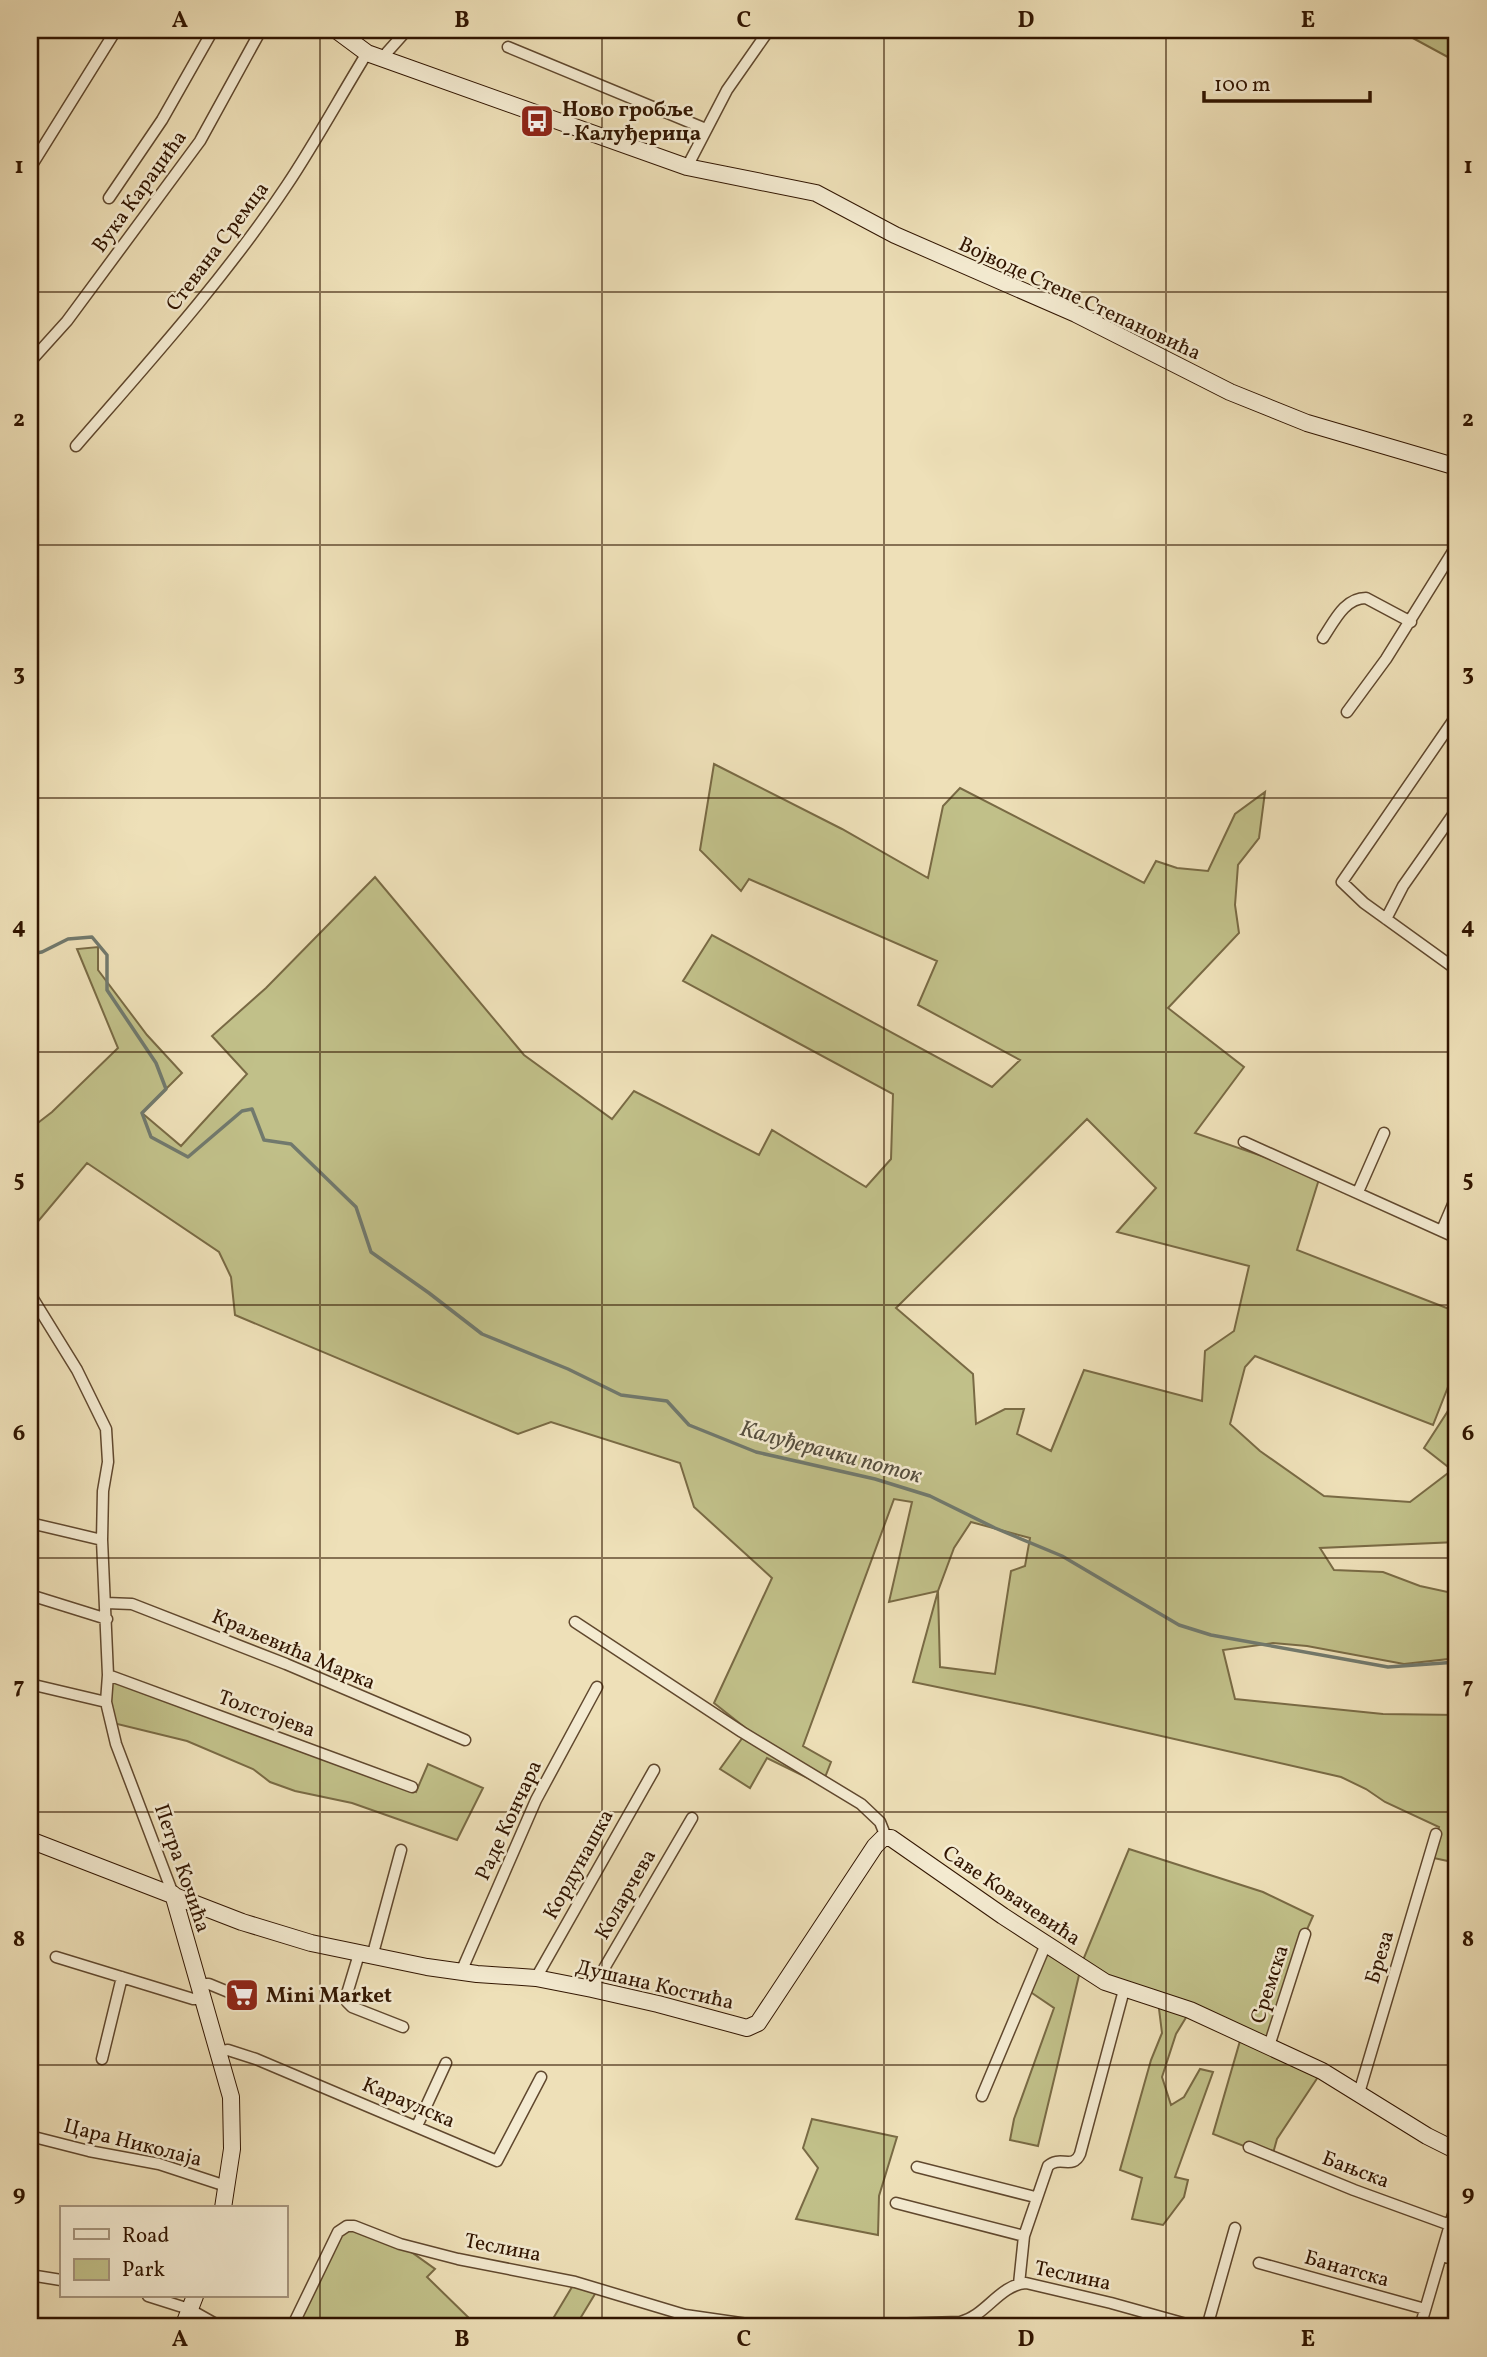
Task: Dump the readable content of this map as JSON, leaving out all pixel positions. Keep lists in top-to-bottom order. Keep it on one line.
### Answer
{"streets":{"street":["Вука Караџића","Стевана Сремца","Војводе Степе Степановића","Краљевића Марка","Толстојева","Раде Кончара","Кордунашка","Петра Кочића","Коларчева","Саве Ковачевића","Бреза","Душана Костића","Сремска","Караулска","Цара Николаја","Бањска","Теслина","Банатска"]},"crossings":[["Стевана Сремца","Војводе Степе Степановића"],["Краљевића Марка","Петра Кочића"],["Толстојева","Петра Кочића"],["Раде Кончара","Душана Костића"],["Кордунашка","Душана Костића"],["Петра Кочића","Душана Костића"],["Петра Кочића","Караулска"],["Петра Кочића","Цара Николаја"],["Коларчева","Душана Костића"],["Саве Ковачевића","Бреза"],["Саве Ковачевића","Душана Костића"],["Саве Ковачевића","Сремска"]],"water":["Калуђерачки поток"],"places":{"bus stop":["Ново гробље - Калуђерица"],"supermarket":["Mini Market"]},"legend":["Road","Park"],"scale_bar":"100 m","grid":{"columns":["A","B","C","D","E"],"rows":["1","2","3","4","5","6","7","8","9"]}}
